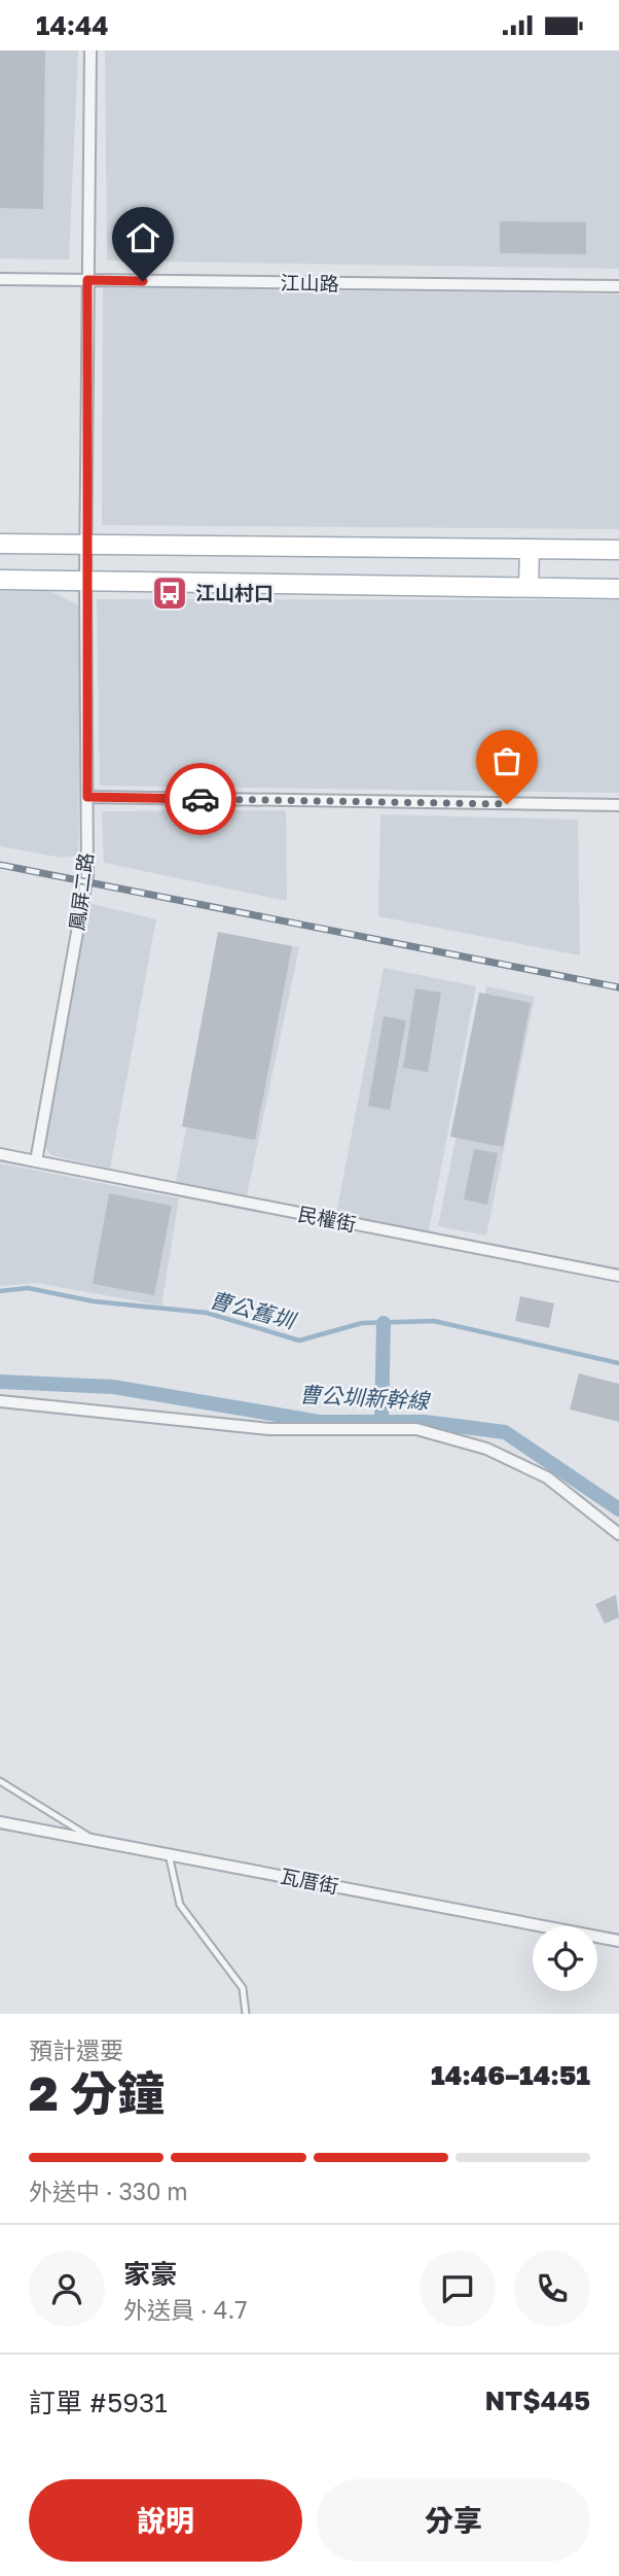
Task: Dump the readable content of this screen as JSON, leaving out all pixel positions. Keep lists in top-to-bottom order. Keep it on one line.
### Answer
{"streets":{"street":["江山路","鳳屏二路","民權街","瓦厝街"]},"crossings":[["江山路","鳳屏二路"],["鳳屏二路","民權街"]],"water":["曹公舊圳","曹公圳新幹線"],"places":{"bus stop":["江山村口"]},"page":{"status":"14:44","heading":["2 分鐘","預計還要","14:46–14:51"],"panel":["家豪","外送員 · 4.7","訂單 #5931","NT$445"],"bar":"外送中 · 330 m","buttons":["說明","分享"]}}
